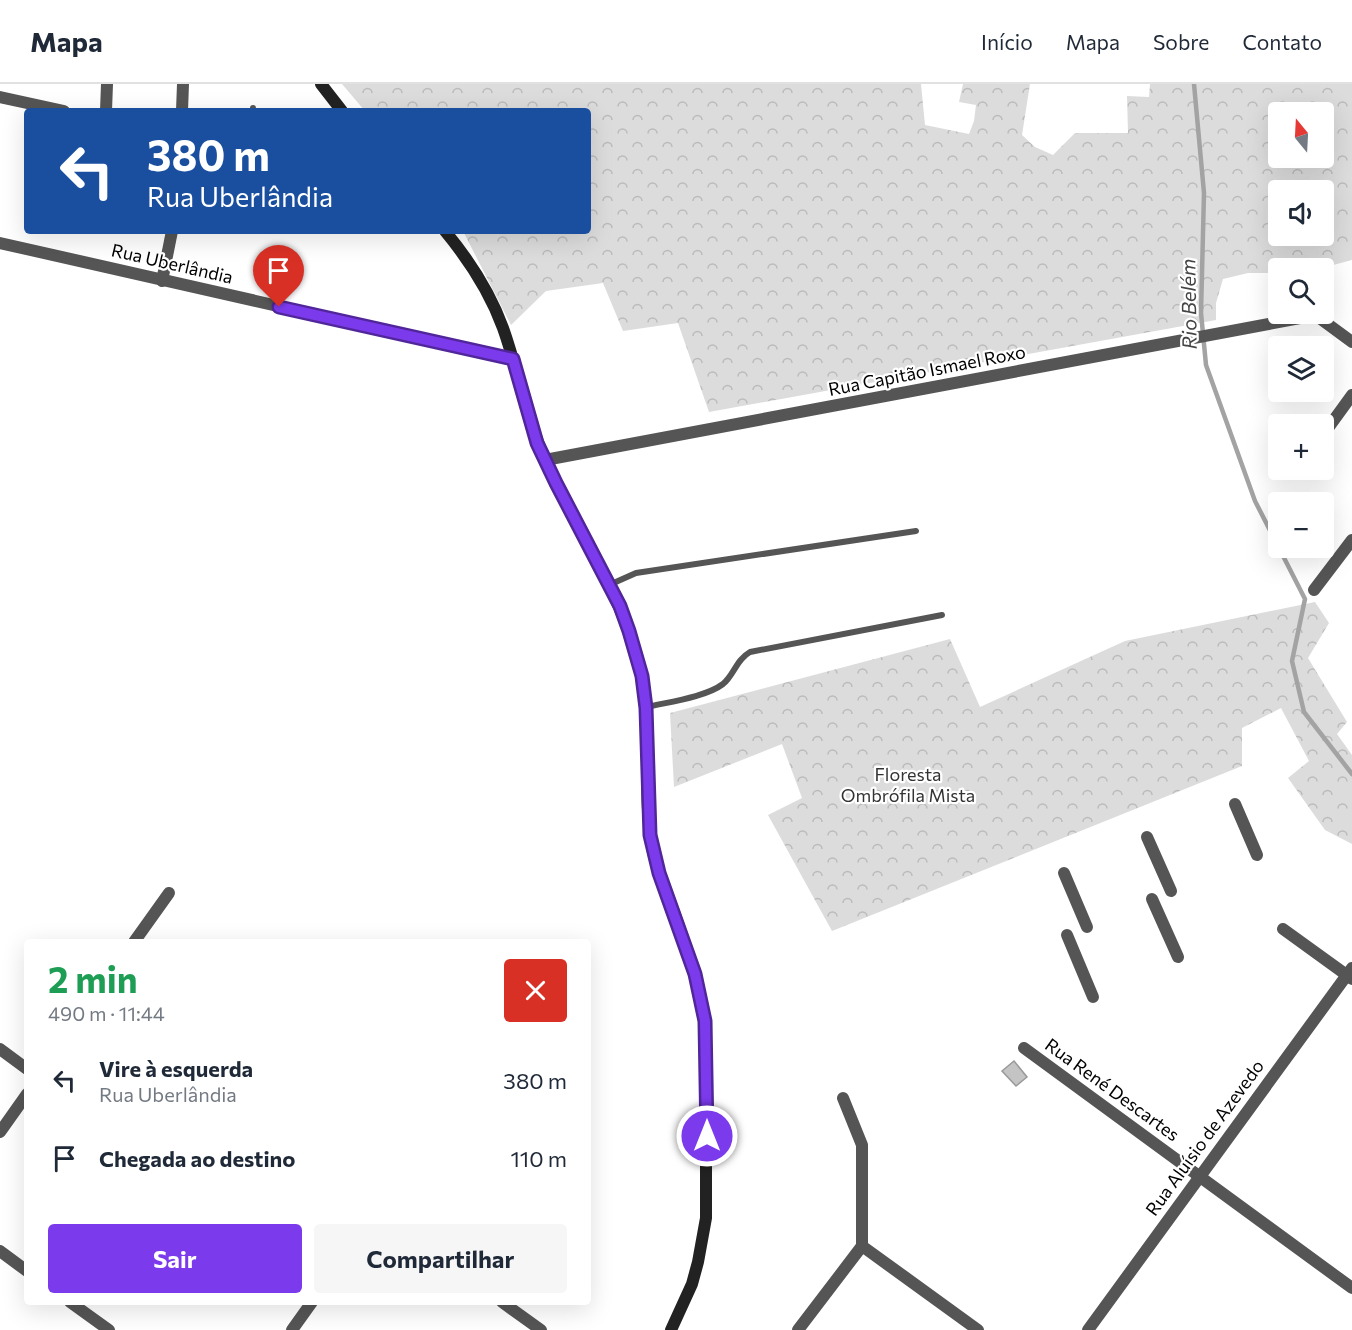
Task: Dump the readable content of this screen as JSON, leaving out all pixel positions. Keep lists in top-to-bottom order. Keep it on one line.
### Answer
{"streets":{"street":["Rua Uberlândia","Rua Capitão Ismael Roxo","Rua René Descartes","Rua Aluísio de Azevedo"]},"crossings":[["Rua René Descartes","Rua Aluísio de Azevedo"]],"water":["Rio Belém"],"parks":["Floresta Ombrófila Mista"],"north":"top","page":{"header":"Mapa","nav":["Início","Mapa","Sobre","Contato"],"map_buttons":["+","−"],"turn":["380 m","Rua Uberlândia"],"heading":["2 min","490 m · 11:44"],"list":[{"name":"Vire à esquerda","note":"Rua Uberlândia","value":"380 m"},{"name":"Chegada ao destino","value":"110 m"}],"buttons":["Sair","Compartilhar"]}}
